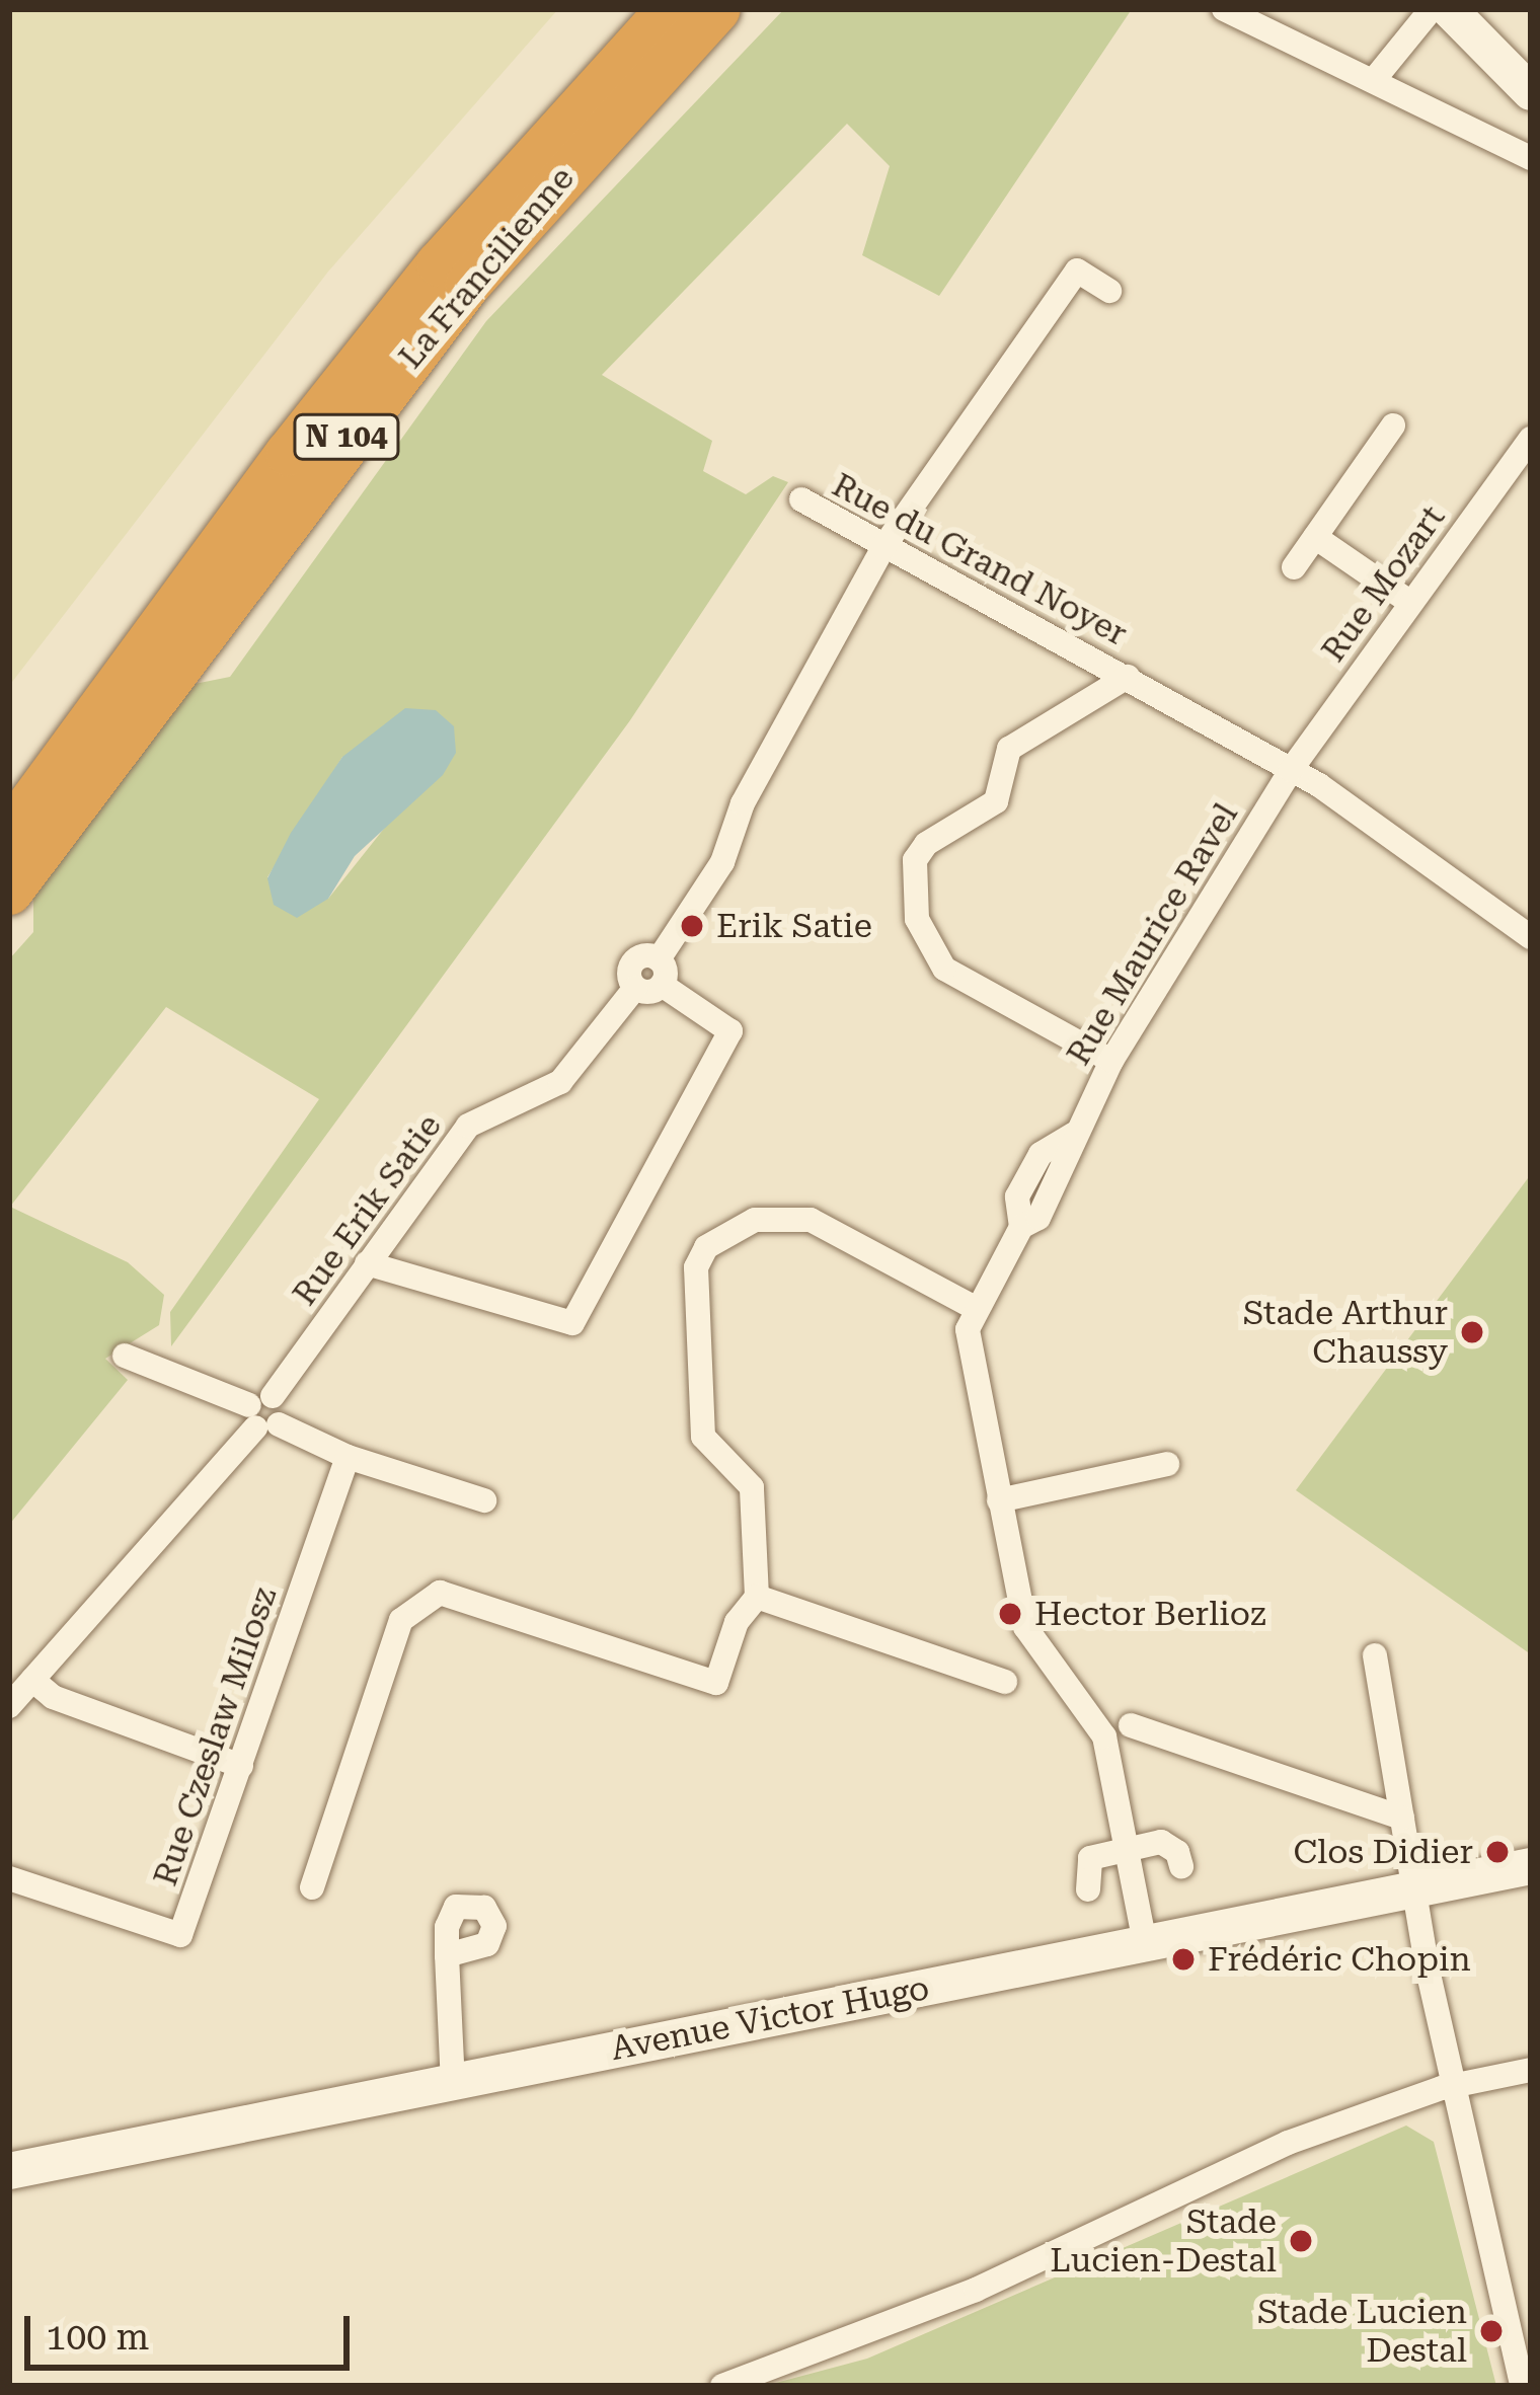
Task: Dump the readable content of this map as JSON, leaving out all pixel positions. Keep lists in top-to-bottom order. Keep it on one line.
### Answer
{"streets":{"highway":["La Francilienne","N 104"],"main road":["Avenue Victor Hugo"],"street":["Rue du Grand Noyer","Rue Mozart","Rue Maurice Ravel","Rue Erik Satie","Rue Czeslaw Milosz"]},"crossings":[["Rue du Grand Noyer","Rue Mozart"],["Rue du Grand Noyer","Rue Maurice Ravel"],["Rue du Grand Noyer","Rue Erik Satie"],["Rue Mozart","Rue Maurice Ravel"],["Rue Maurice Ravel","Avenue Victor Hugo"]],"places":["Erik Satie","Stade Arthur Chaussy","Hector Berlioz","Clos Didier","Frédéric Chopin","Stade Lucien-Destal","Stade Lucien Destal"],"scale_bar":"100 m"}
